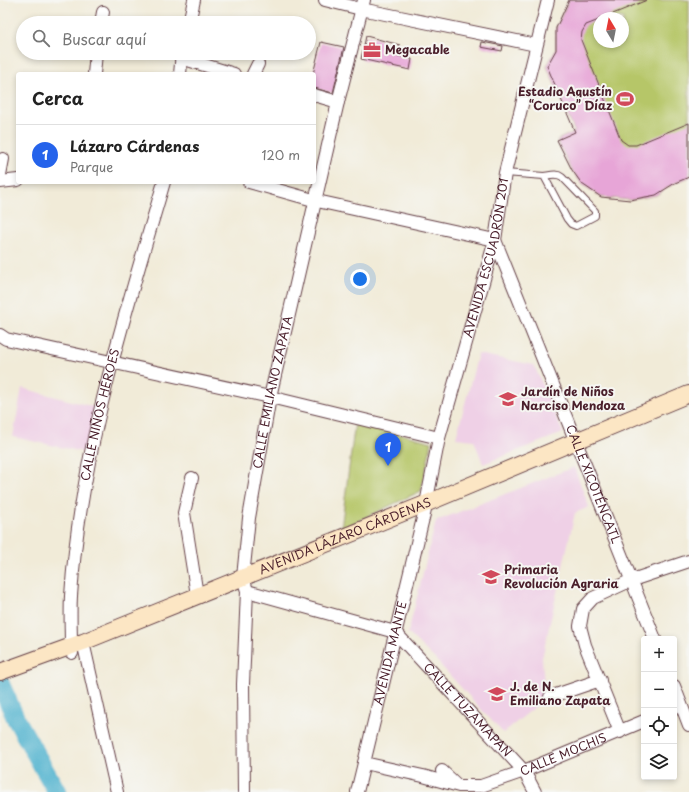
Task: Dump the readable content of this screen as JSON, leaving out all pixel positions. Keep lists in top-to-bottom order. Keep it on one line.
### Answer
{"streets":{"main road":["AVENIDA LÁZARO CÁRDENAS"],"street":["AVENIDA ESCUADRÓN 201","CALLE EMILIANO ZAPATA","CALLE NIÑOS HÉROES","CALLE XICOTÉNCATL","AVENIDA MANTE","CALLE TUZAMAPAN","CALLE MOCHIS"]},"crossings":[["AVENIDA ESCUADRÓN 201","CALLE XICOTÉNCATL"],["AVENIDA ESCUADRÓN 201","AVENIDA LÁZARO CÁRDENAS"],["AVENIDA ESCUADRÓN 201","AVENIDA MANTE"],["CALLE EMILIANO ZAPATA","AVENIDA LÁZARO CÁRDENAS"],["CALLE NIÑOS HÉROES","AVENIDA LÁZARO CÁRDENAS"],["CALLE XICOTÉNCATL","AVENIDA LÁZARO CÁRDENAS"],["AVENIDA LÁZARO CÁRDENAS","AVENIDA MANTE"],["AVENIDA MANTE","CALLE TUZAMAPAN"],["AVENIDA MANTE","CALLE MOCHIS"],["CALLE TUZAMAPAN","CALLE MOCHIS"]],"places":{"office":["Megacable"],"sports":["Estadio Agustín “Coruco” Díaz"],"school or university":["Jardín de Niños Narciso Mendoza","Primaria Revolución Agraria","J. de N. Emiliano Zapata"]},"north":"top","page":{"search":"Buscar aquí","heading":"Cerca","list":[{"mark":"1","name":"Lázaro Cárdenas","note":"Parque","value":"120 m"}],"pins":"1","map_buttons":["+","−"]}}
